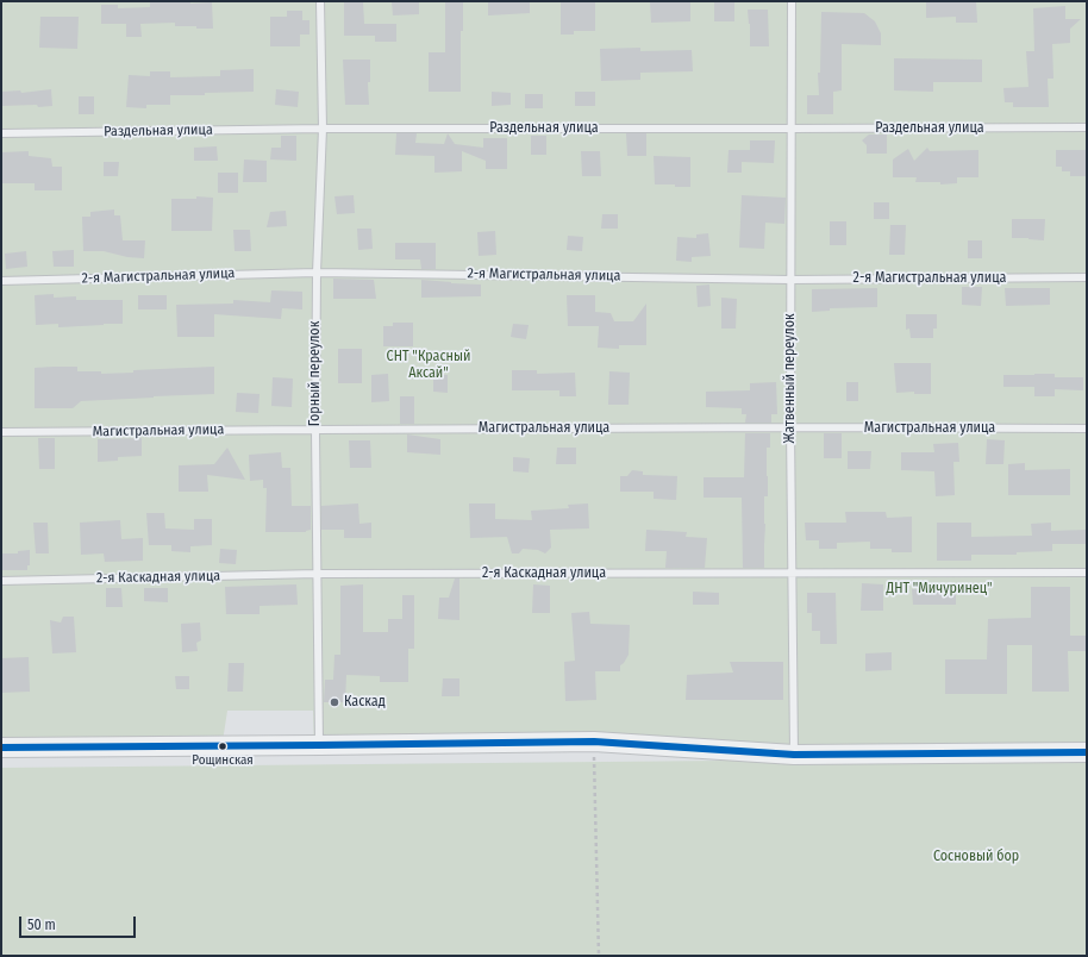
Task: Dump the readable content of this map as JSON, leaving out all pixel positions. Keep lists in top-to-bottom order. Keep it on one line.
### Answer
{"streets":{"lane":["Раздельная улица","2-я Магистральная улица","Горный переулок","Жатвенный переулок","Магистральная улица","2-я Каскадная улица"]},"crossings":[["Раздельная улица","Горный переулок"],["Раздельная улица","Жатвенный переулок"],["2-я Магистральная улица","Горный переулок"],["2-я Магистральная улица","Жатвенный переулок"],["Горный переулок","Магистральная улица"],["Горный переулок","2-я Каскадная улица"],["Жатвенный переулок","Магистральная улица"],["Жатвенный переулок","2-я Каскадная улица"]],"parks":["СНТ \"Красный Аксай\"","ДНТ \"Мичуринец\"","Сосновый бор"],"places":["Каскад","Рощинская"],"scale_bar":"50 m"}
